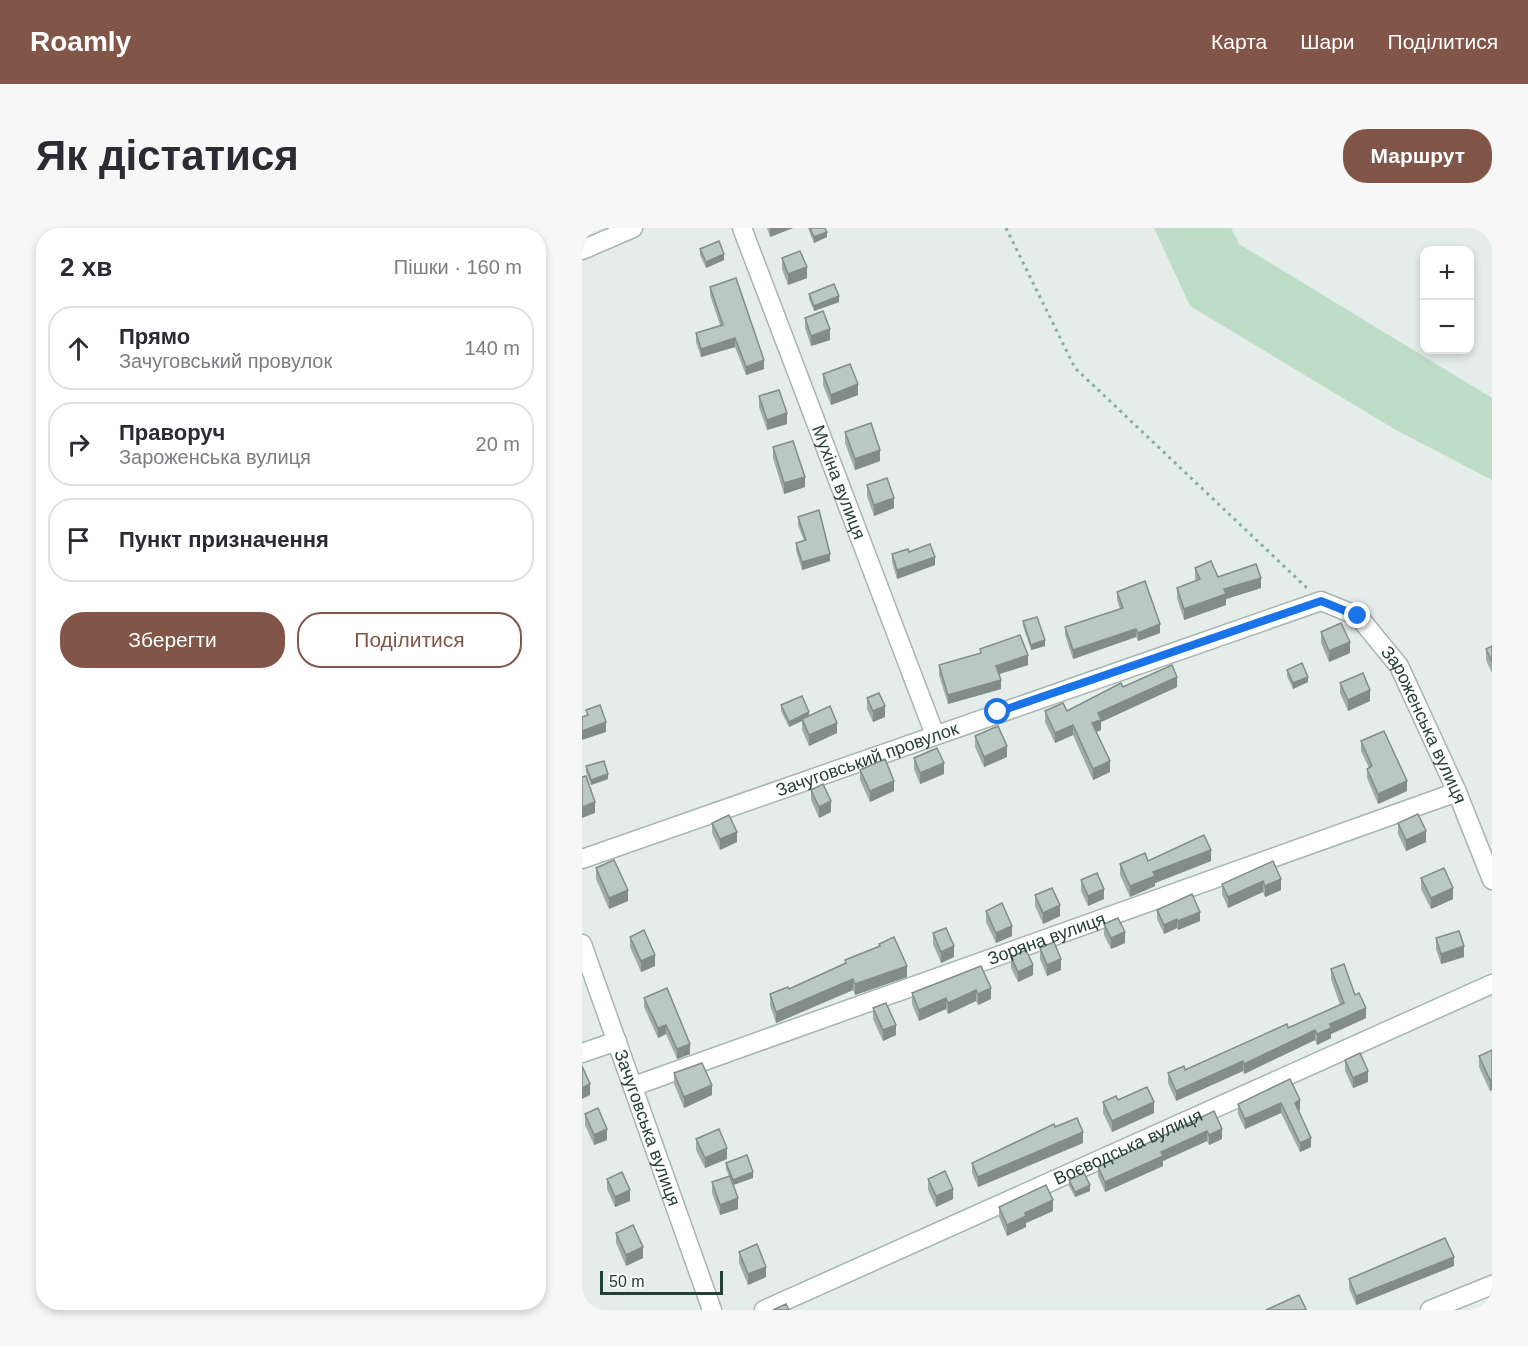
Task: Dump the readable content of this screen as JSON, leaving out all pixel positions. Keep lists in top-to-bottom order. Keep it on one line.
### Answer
{"streets":{"street":["Мухіна вулиця","Зароженська вулиця","Зачуговський провулок","Зоряна вулиця","Зачуговська вулиця","Воєводська вулиця"]},"crossings":[["Мухіна вулиця","Зачуговський провулок"],["Зароженська вулиця","Зачуговський провулок"],["Зароженська вулиця","Зоряна вулиця"],["Зоряна вулиця","Зачуговська вулиця"]],"scale_bar":"50 m","page":{"header":"Roamly","nav":["Карта","Шари","Поділитися"],"buttons":["Маршрут",["Зберегти","Поділитися"]],"title":"Як дістатися","heading":["2 хв","Пішки · 160 m"],"map_buttons":["+","−"],"list":[["Прямо","Зачуговський провулок","140 m"],["Праворуч","Зароженська вулиця","20 m"],"Пункт призначення"],"scale":"50 m"}}
